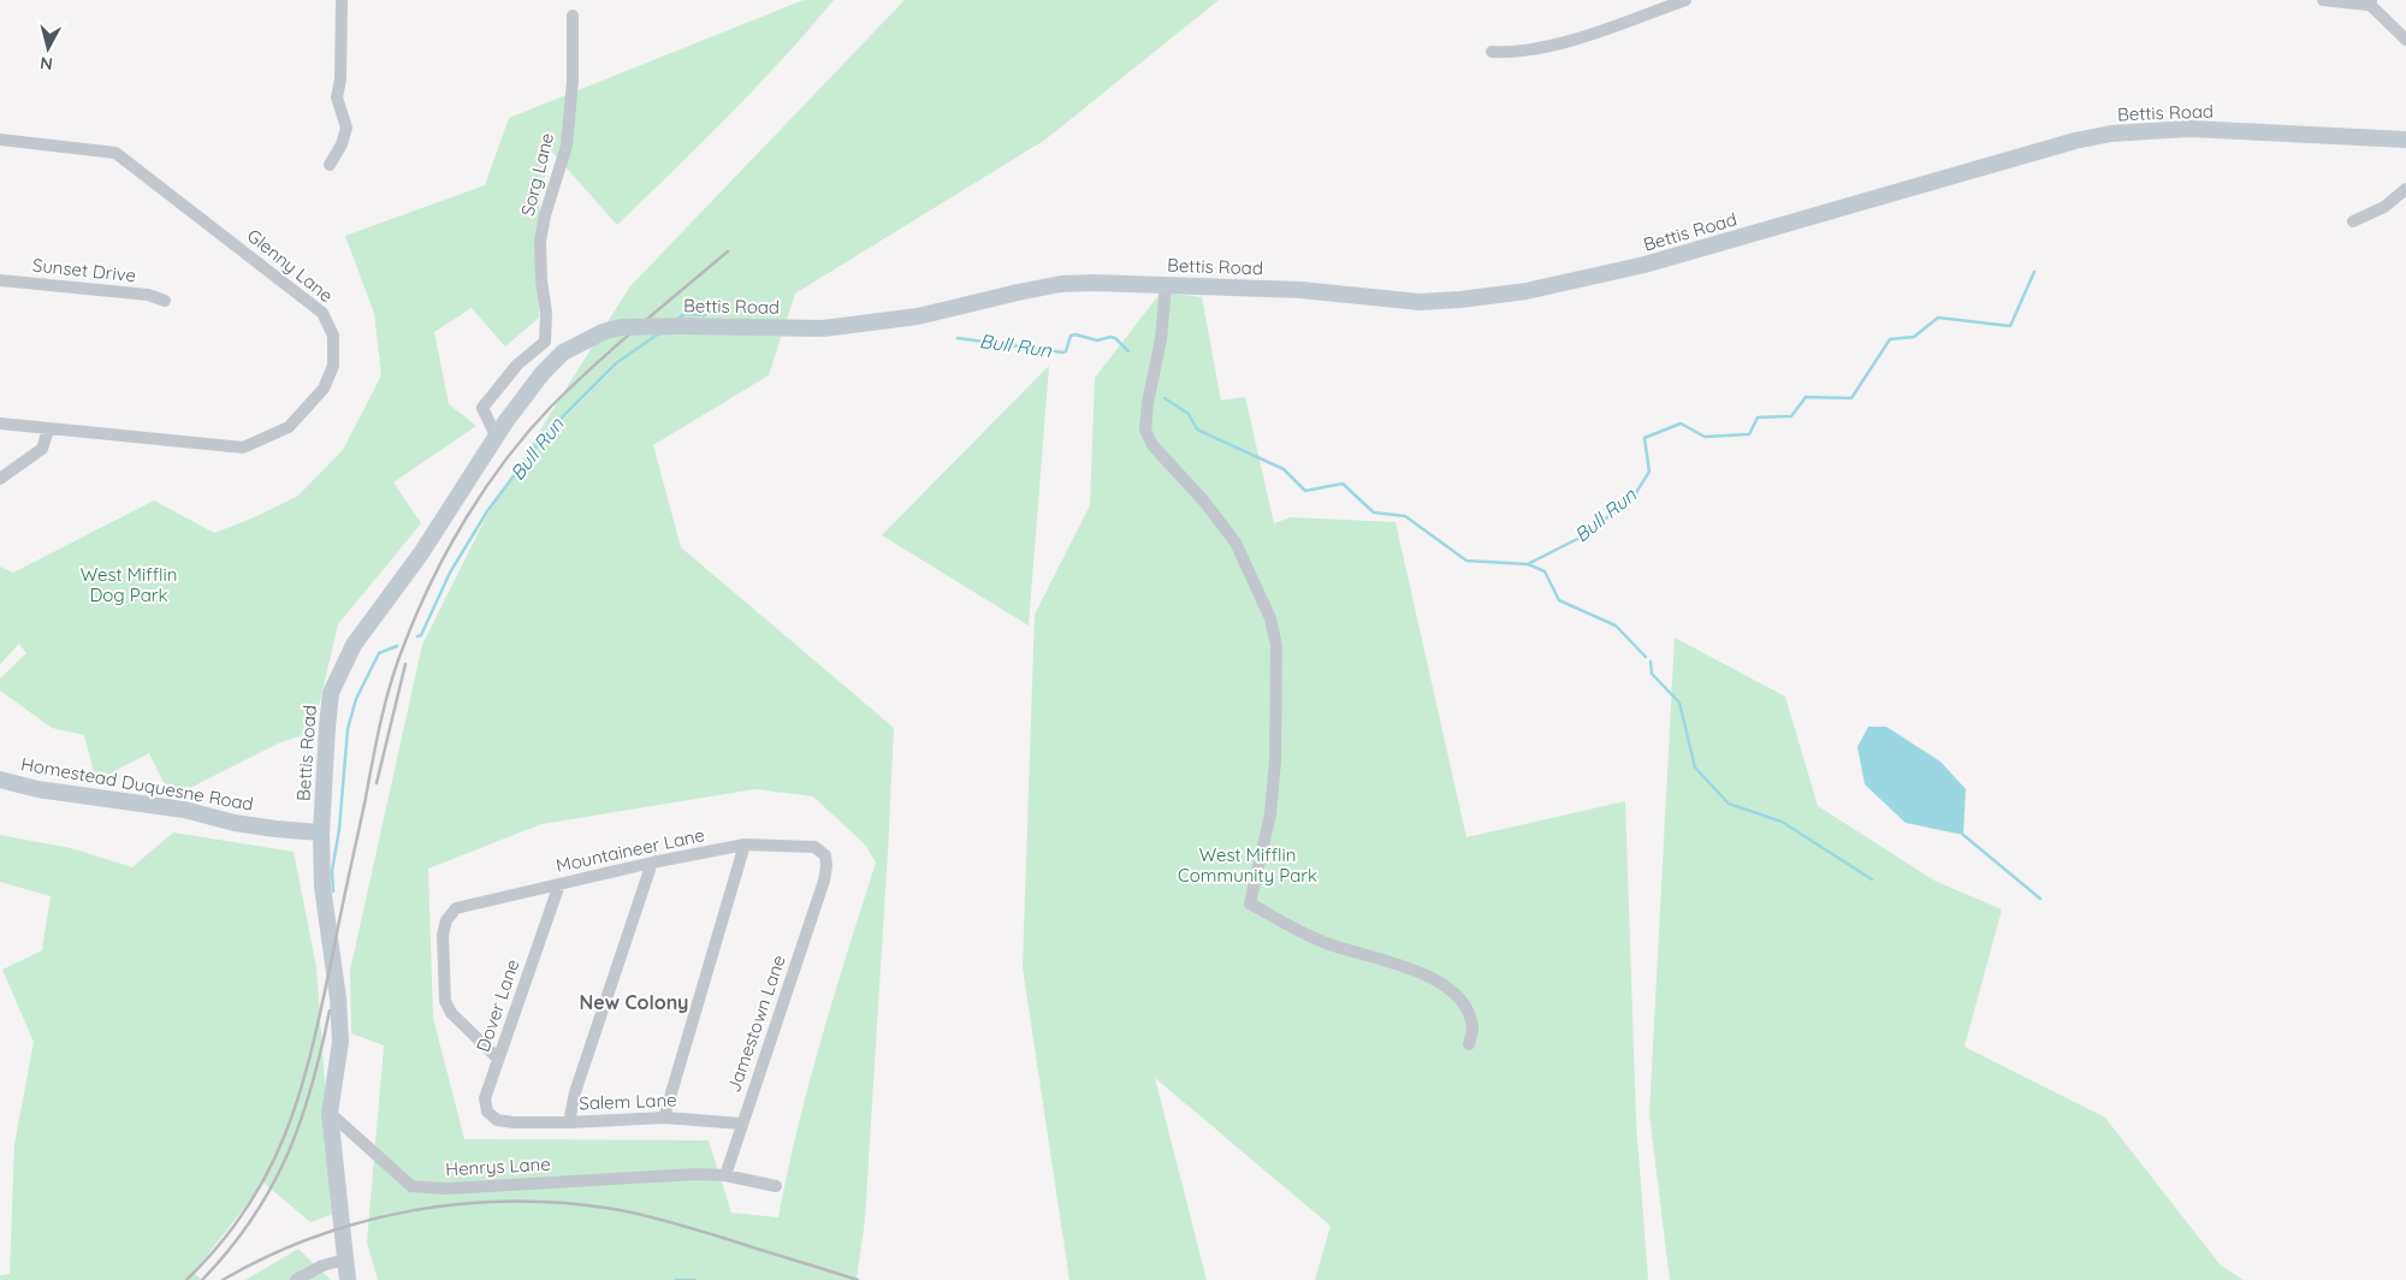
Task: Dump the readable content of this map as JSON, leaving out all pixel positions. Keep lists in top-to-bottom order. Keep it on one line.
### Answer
{"streets":{"street":["Bettis Road","Sorg Lane","Glenny Lane","Sunset Drive","Homestead Duquesne Road","Mountaineer Lane","Dover Lane","Jamestown Lane","Salem Lane","Henrys Lane"]},"crossings":[["Bettis Road","Sorg Lane"],["Bettis Road","Homestead Duquesne Road"],["Mountaineer Lane","Dover Lane"],["Mountaineer Lane","Jamestown Lane"],["Dover Lane","Salem Lane"],["Jamestown Lane","Salem Lane"],["Jamestown Lane","Henrys Lane"]],"districts":["New Colony"],"water":["Bull Run"],"parks":["West Mifflin Dog Park","West Mifflin Community Park"],"north":"bottom"}
